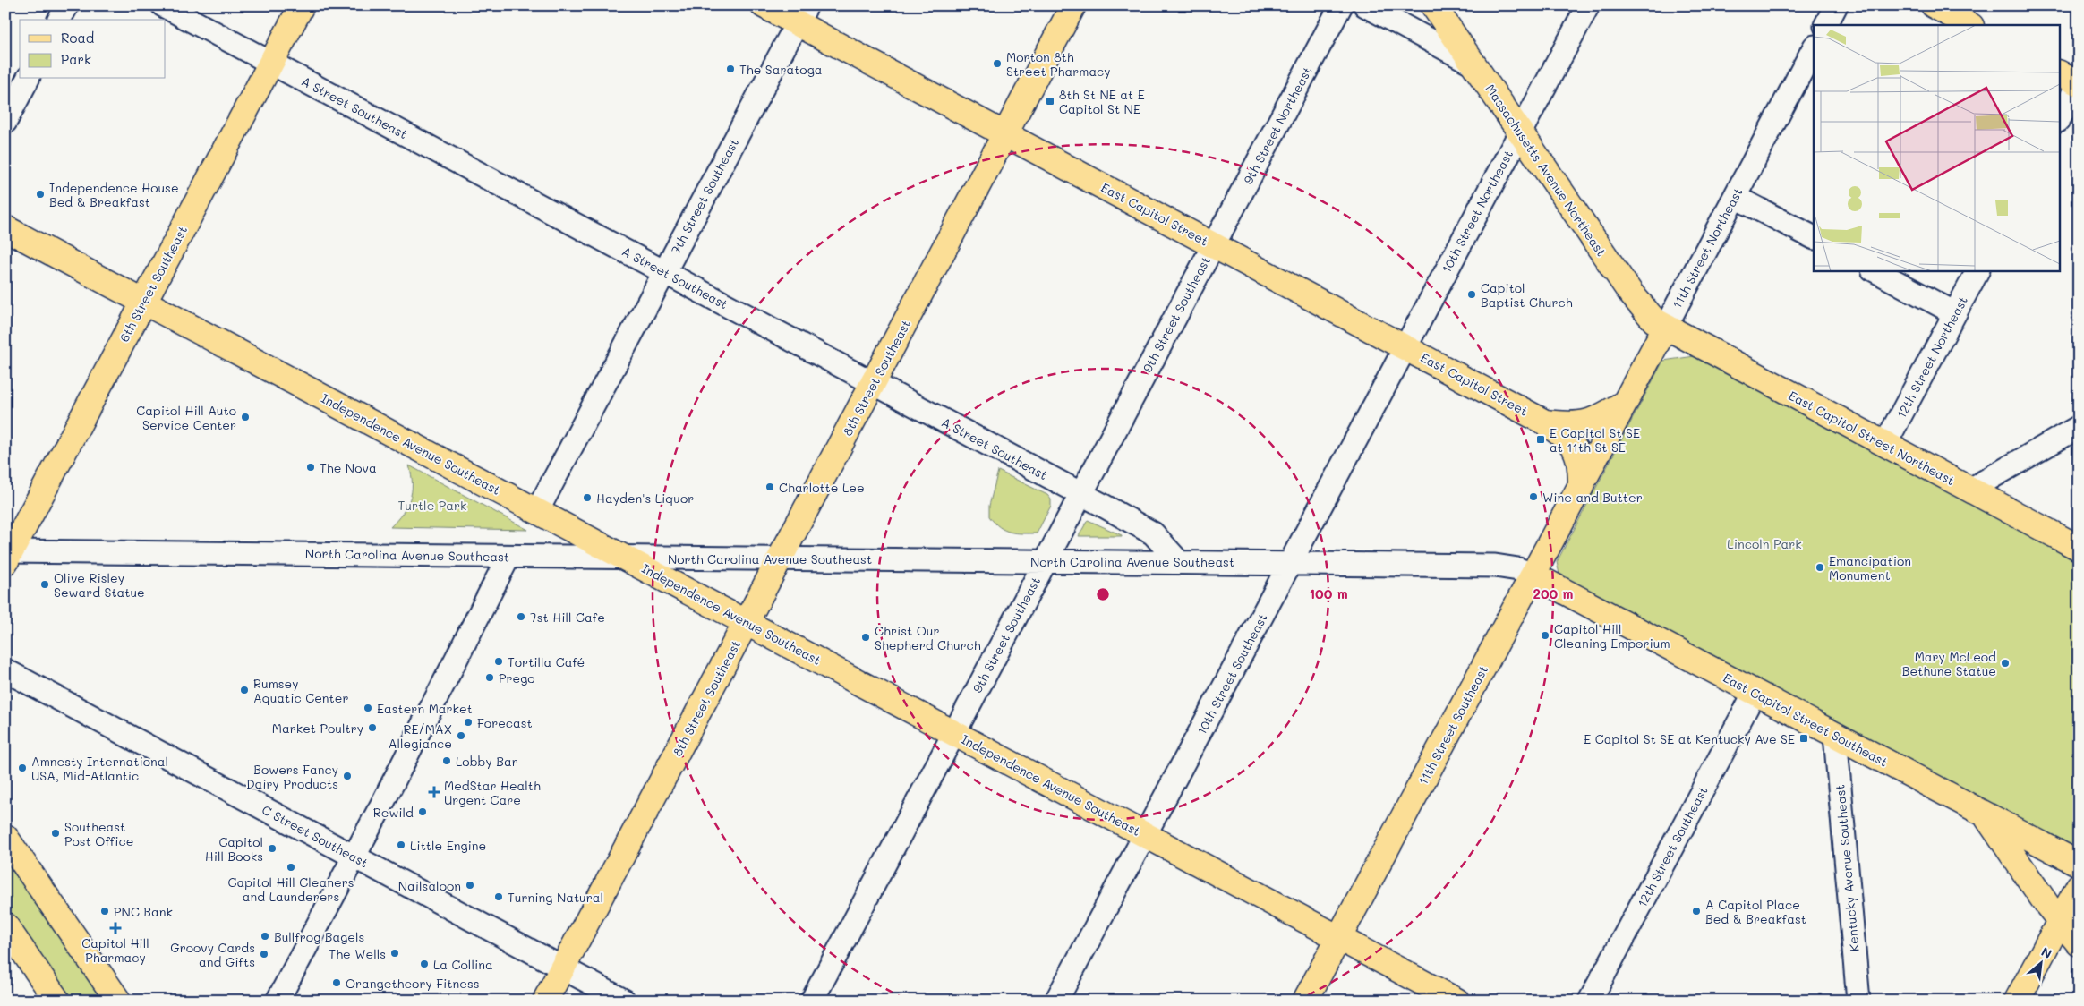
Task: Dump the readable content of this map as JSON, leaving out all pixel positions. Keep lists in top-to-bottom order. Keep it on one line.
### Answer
{"streets":{"main road":["Massachusetts Avenue Northeast","East Capitol Street","11th Street Northeast","6th Street Southeast","8th Street Southeast","East Capitol Street Northeast","Independence Avenue Southeast","East Capitol Street Southeast","11th Street Southeast"],"street":["A Street Southeast","9th Street Northeast","7th Street Southeast","10th Street Northeast","9th Street Southeast","12th Street Northeast","North Carolina Avenue Southeast","10th Street Southeast","C Street Southeast","12th Street Southeast","Kentucky Avenue Southeast"]},"crossings":[["A Street Southeast","7th Street Southeast"],["A Street Southeast","6th Street Southeast"],["A Street Southeast","9th Street Southeast"],["A Street Southeast","8th Street Southeast"],["A Street Southeast","North Carolina Avenue Southeast"],["9th Street Northeast","East Capitol Street"],["9th Street Northeast","9th Street Southeast"],["Massachusetts Avenue Northeast","10th Street Northeast"],["Massachusetts Avenue Northeast","11th Street Northeast"],["Massachusetts Avenue Northeast","East Capitol Street Northeast"],["7th Street Southeast","East Capitol Street"],["7th Street Southeast","Independence Avenue Southeast"],["10th Street Northeast","East Capitol Street"],["10th Street Northeast","10th Street Southeast"],["East Capitol Street","9th Street Southeast"],["East Capitol Street","8th Street Southeast"],["East Capitol Street","10th Street Southeast"],["11th Street Northeast","East Capitol Street Northeast"],["11th Street Northeast","11th Street Southeast"],["6th Street Southeast","Independence Avenue Southeast"],["6th Street Southeast","North Carolina Avenue Southeast"],["9th Street Southeast","Independence Avenue Southeast"],["9th Street Southeast","North Carolina Avenue Southeast"],["12th Street Northeast","East Capitol Street Northeast"],["8th Street Southeast","Independence Avenue Southeast"],["8th Street Southeast","North Carolina Avenue Southeast"],["8th Street Southeast","C Street Southeast"],["Independence Avenue Southeast","North Carolina Avenue Southeast"],["Independence Avenue Southeast","10th Street Southeast"],["Independence Avenue Southeast","11th Street Southeast"],["North Carolina Avenue Southeast","10th Street Southeast"],["North Carolina Avenue Southeast","East Capitol Street Southeast"],["North Carolina Avenue Southeast","11th Street Southeast"],["East Capitol Street Southeast","11th Street Southeast"],["East Capitol Street Southeast","12th Street Southeast"],["East Capitol Street Southeast","Kentucky Avenue Southeast"]],"parks":["Turtle Park","Lincoln Park"],"places":{"other":["Morton 8th Street Pharmacy","The Saratoga","Independence House Bed & Breakfast","Capitol Baptist Church","Capitol Hill Auto Service Center","The Nova","Charlotte Lee","Wine and Butter","Hayden's Liquor","Emancipation Monument","Olive Risley Seward Statue","7st Hill Cafe","Capitol Hill Cleaning Emporium","Christ Our Shepherd Church","Tortilla Café","Mary McLeod Bethune Statue","Prego","Rumsey Aquatic Center","Eastern Market","Forecast","Market Poultry","RE/MAX Allegiance","Lobby Bar","Amnesty International USA, Mid-Atlantic","Bowers Fancy Dairy Products","Rewild","Southeast Post Office","Little Engine","Capitol Hill Books","Capitol Hill Cleaners and Launderers","Nailsaloon","Turning Natural","PNC Bank","A Capitol Place Bed & Breakfast","Bullfrog Bagels","The Wells","Groovy Cards and Gifts","La Collina","Orangetheory Fitness"],"transit":["8th St NE at E Capitol St NE","E Capitol St SE at 11th St SE","E Capitol St SE at Kentucky Ave SE"],"health":["MedStar Health Urgent Care","Capitol Hill Pharmacy"]},"legend":["Road","Park"],"north":"top right","rings":["100 m","200 m"]}
